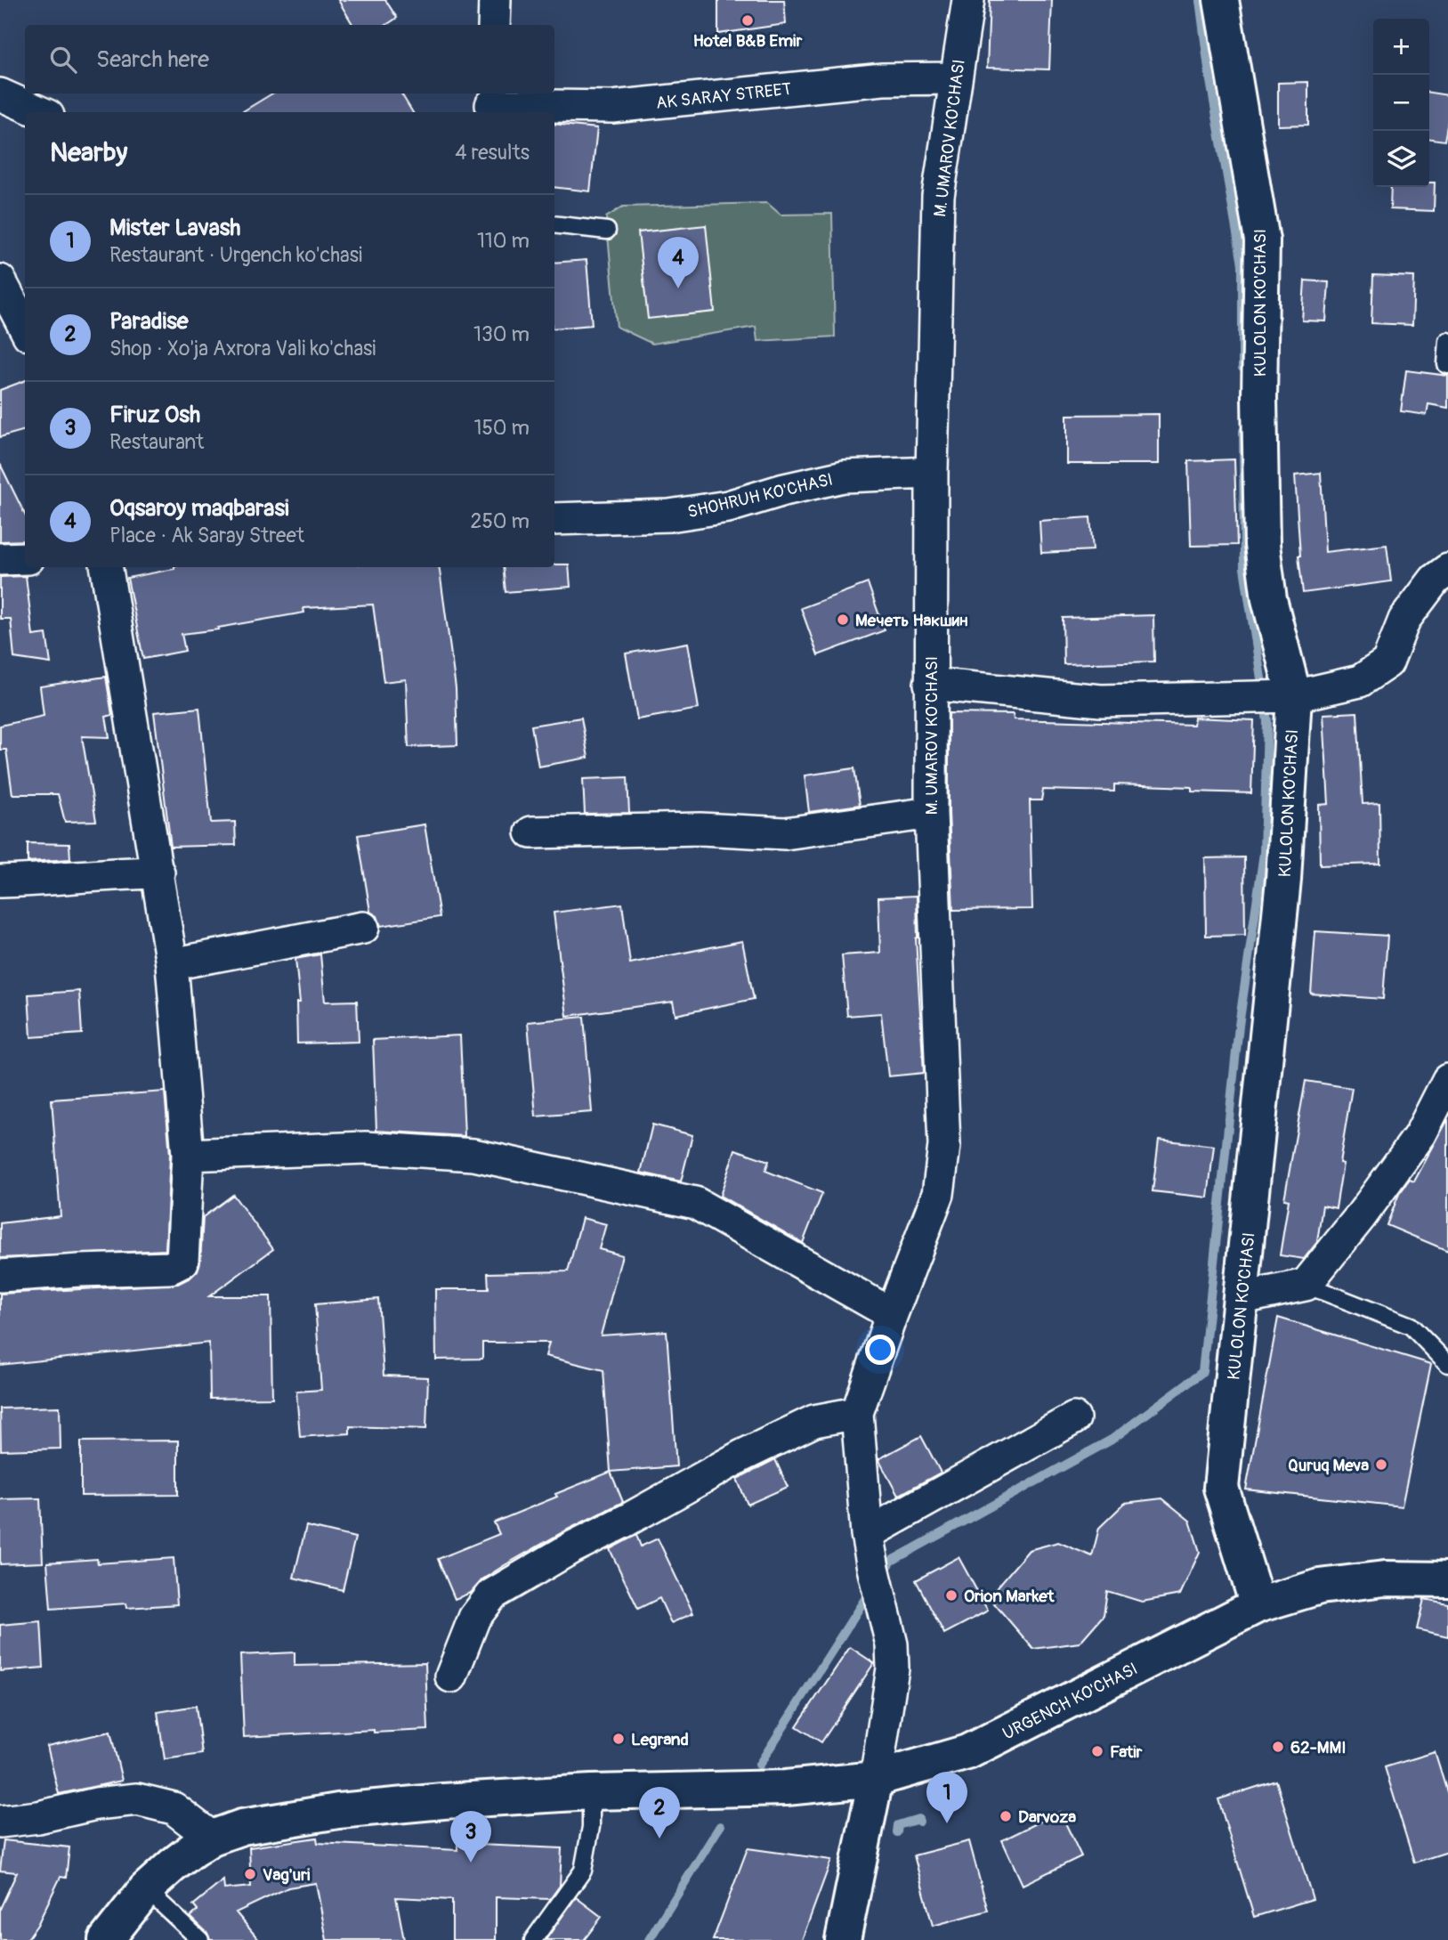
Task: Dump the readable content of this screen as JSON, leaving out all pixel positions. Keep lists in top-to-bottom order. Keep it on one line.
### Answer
{"streets":{"main road":["KULOLON KO'CHASI","URGENCH KO'CHASI"],"street":["AK SARAY STREET","M. UMAROV KO'CHASI","SHOHRUH KO'CHASI"]},"crossings":[["AK SARAY STREET","M. UMAROV KO'CHASI"],["M. UMAROV KO'CHASI","SHOHRUH KO'CHASI"],["KULOLON KO'CHASI","URGENCH KO'CHASI"]],"places":["Hotel B&B Emir","Мечеть Накшин","Quruq Meva","Orion Market","Legrand","62-MMI","Fatir","Darvoza","Vag'uri"],"page":{"map_buttons":["+","−"],"search":"Search here","heading":["Nearby","4 results"],"list":[{"mark":"1","name":"Mister Lavash","note":"Restaurant · Urgench ko'chasi","value":"110 m"},{"mark":"2","name":"Paradise","note":"Shop · Xo'ja Axrora Vali ko'chasi","value":"130 m"},{"mark":"3","name":"Firuz Osh","note":"Restaurant","value":"150 m"},{"mark":"4","name":"Oqsaroy maqbarasi","note":"Place · Ak Saray Street","value":"250 m"}],"pins":["4","1","2","3"]}}
